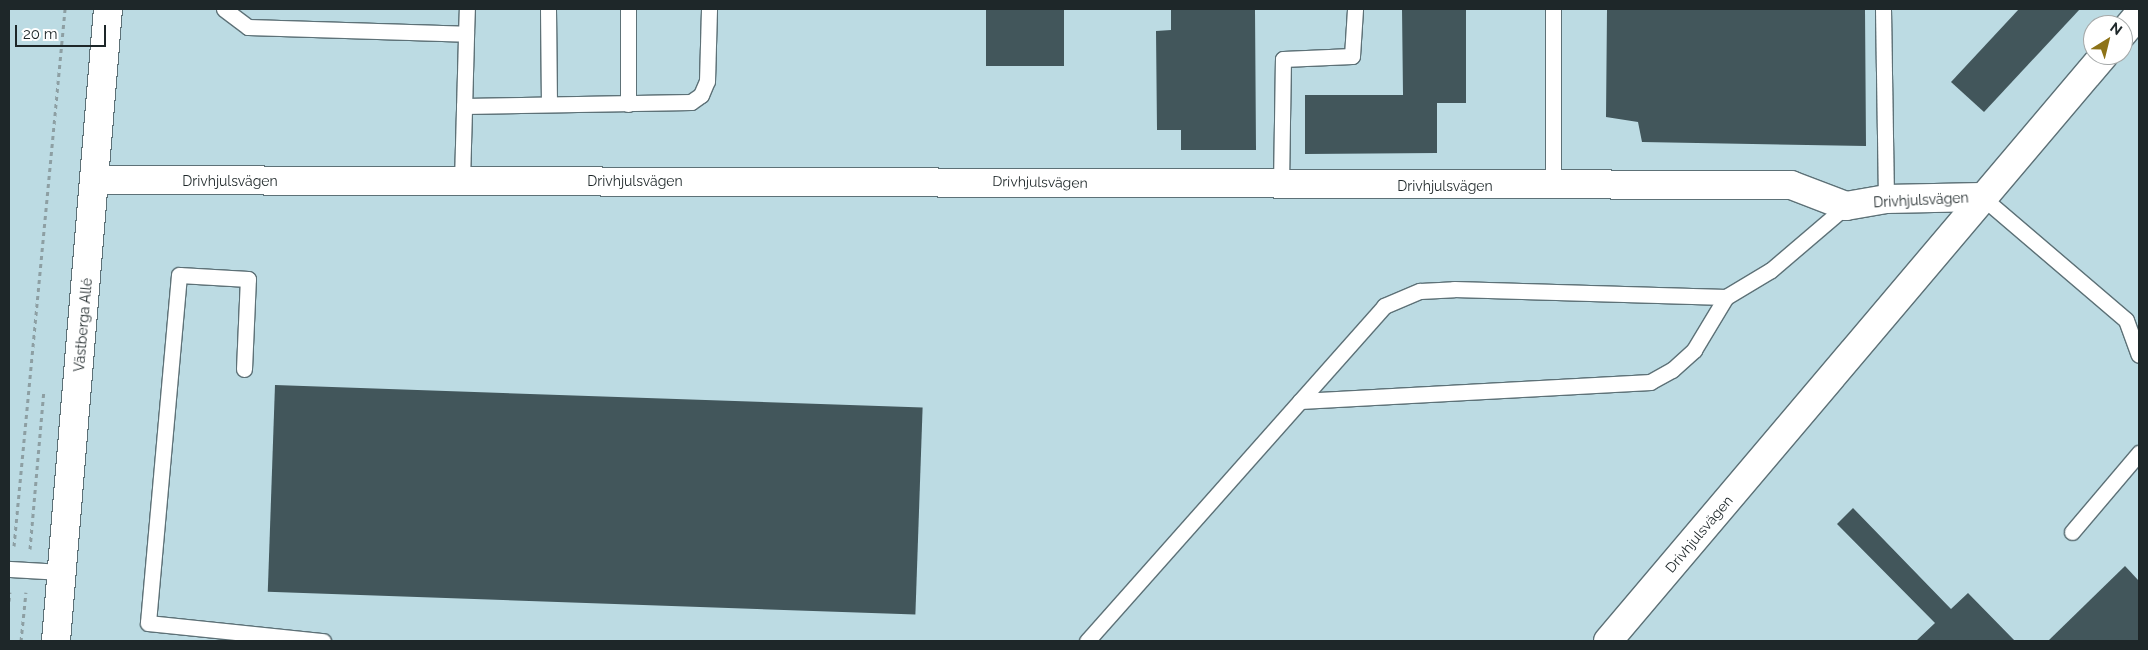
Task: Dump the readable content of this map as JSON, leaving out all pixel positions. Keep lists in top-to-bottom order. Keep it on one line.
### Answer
{"streets":{"street":["Drivhjulsvägen","Västberga Allé"]},"crossings":[["Drivhjulsvägen","Västberga Allé"]],"scale_bar":"20 m","north":"top right"}
